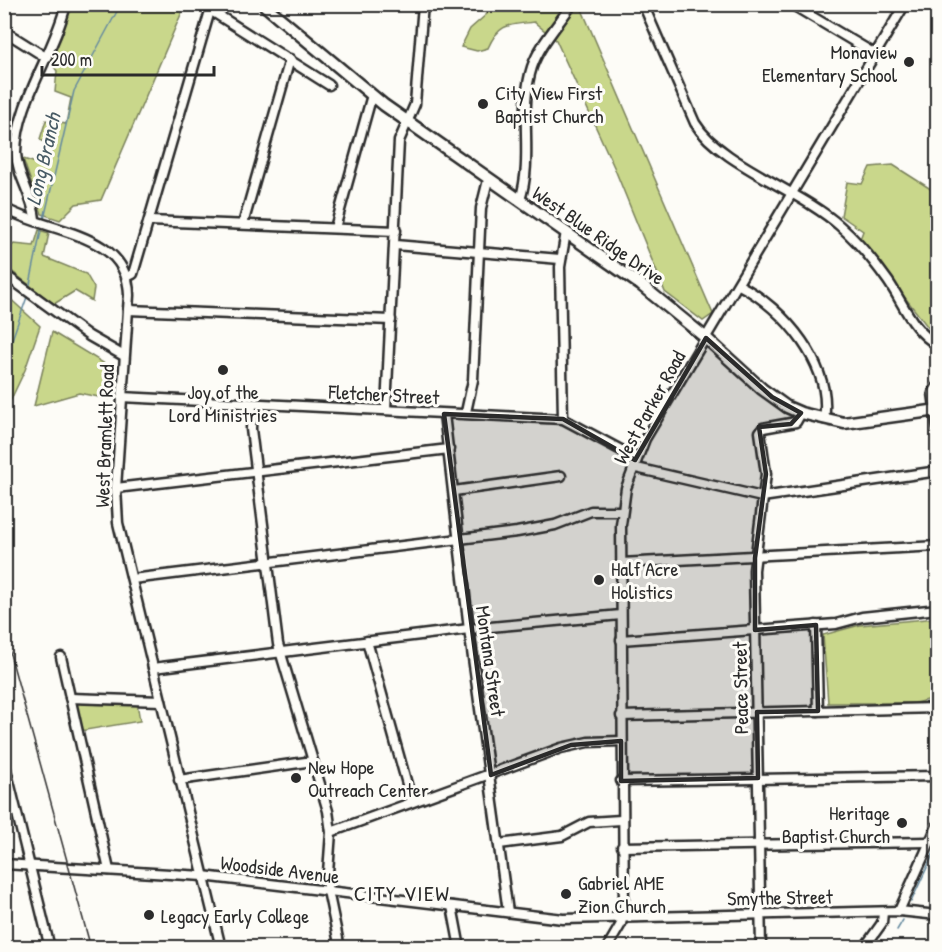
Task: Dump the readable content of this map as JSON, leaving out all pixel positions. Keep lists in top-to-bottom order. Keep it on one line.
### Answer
{"streets":{"main road":["West Blue Ridge Drive"],"street":["Fletcher Street","West Parker Road","West Bramlett Road","Montana Street","Peace Street","Woodside Avenue","Smythe Street"]},"crossings":[["West Blue Ridge Drive","West Parker Road"],["West Blue Ridge Drive","Peace Street"],["Fletcher Street","West Parker Road"],["Fletcher Street","West Bramlett Road"],["Fletcher Street","Montana Street"],["West Parker Road","Woodside Avenue"],["West Parker Road","Smythe Street"],["West Bramlett Road","Woodside Avenue"],["Montana Street","Woodside Avenue"],["Peace Street","Smythe Street"],["Woodside Avenue","Smythe Street"]],"districts":["CITY VIEW"],"water":["Long Branch"],"places":["Monaview Elementary School","City View First Baptist Church","Joy of the Lord Ministries","Half Acre Holistics","New Hope Outreach Center","Heritage Baptist Church","Gabriel AME Zion Church","Legacy Early College"],"scale_bar":"200 m"}
